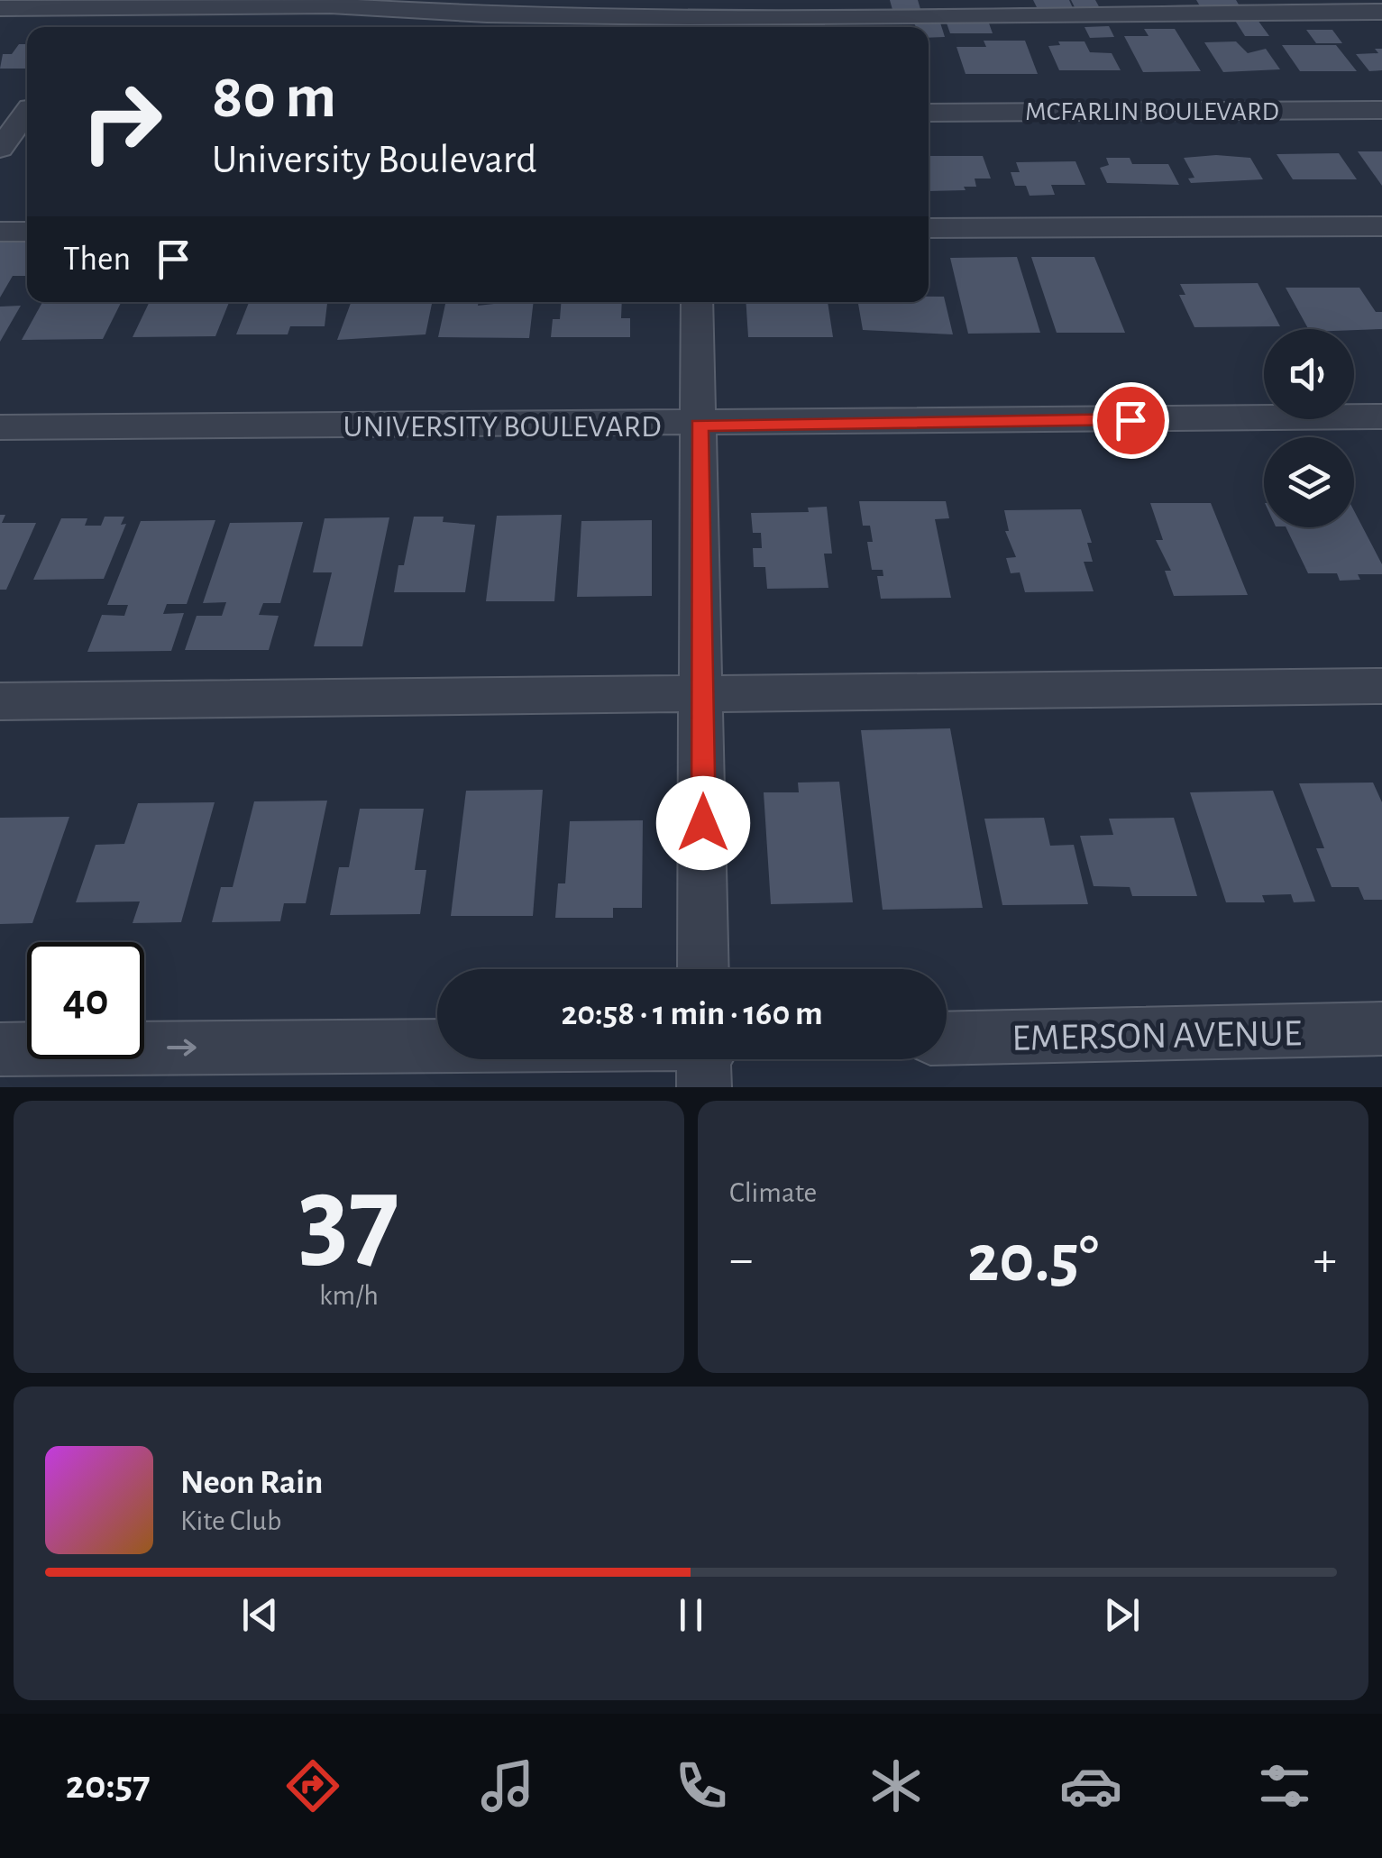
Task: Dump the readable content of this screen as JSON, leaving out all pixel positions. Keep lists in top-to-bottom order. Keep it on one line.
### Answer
{"streets":{"street":["MCFARLIN BOULEVARD","UNIVERSITY BOULEVARD","EMERSON AVENUE"]},"page":{"turn":["80 m","University Boulevard"],"then":"Then","limit":"40","trip":"20:58 · 1 min · 160 m","tile":[["37","km/h"],"Climate"],"heat":["−","20.5°","+"],"song":["Neon Rain","Kite Club"],"tabs":"20:57"}}
